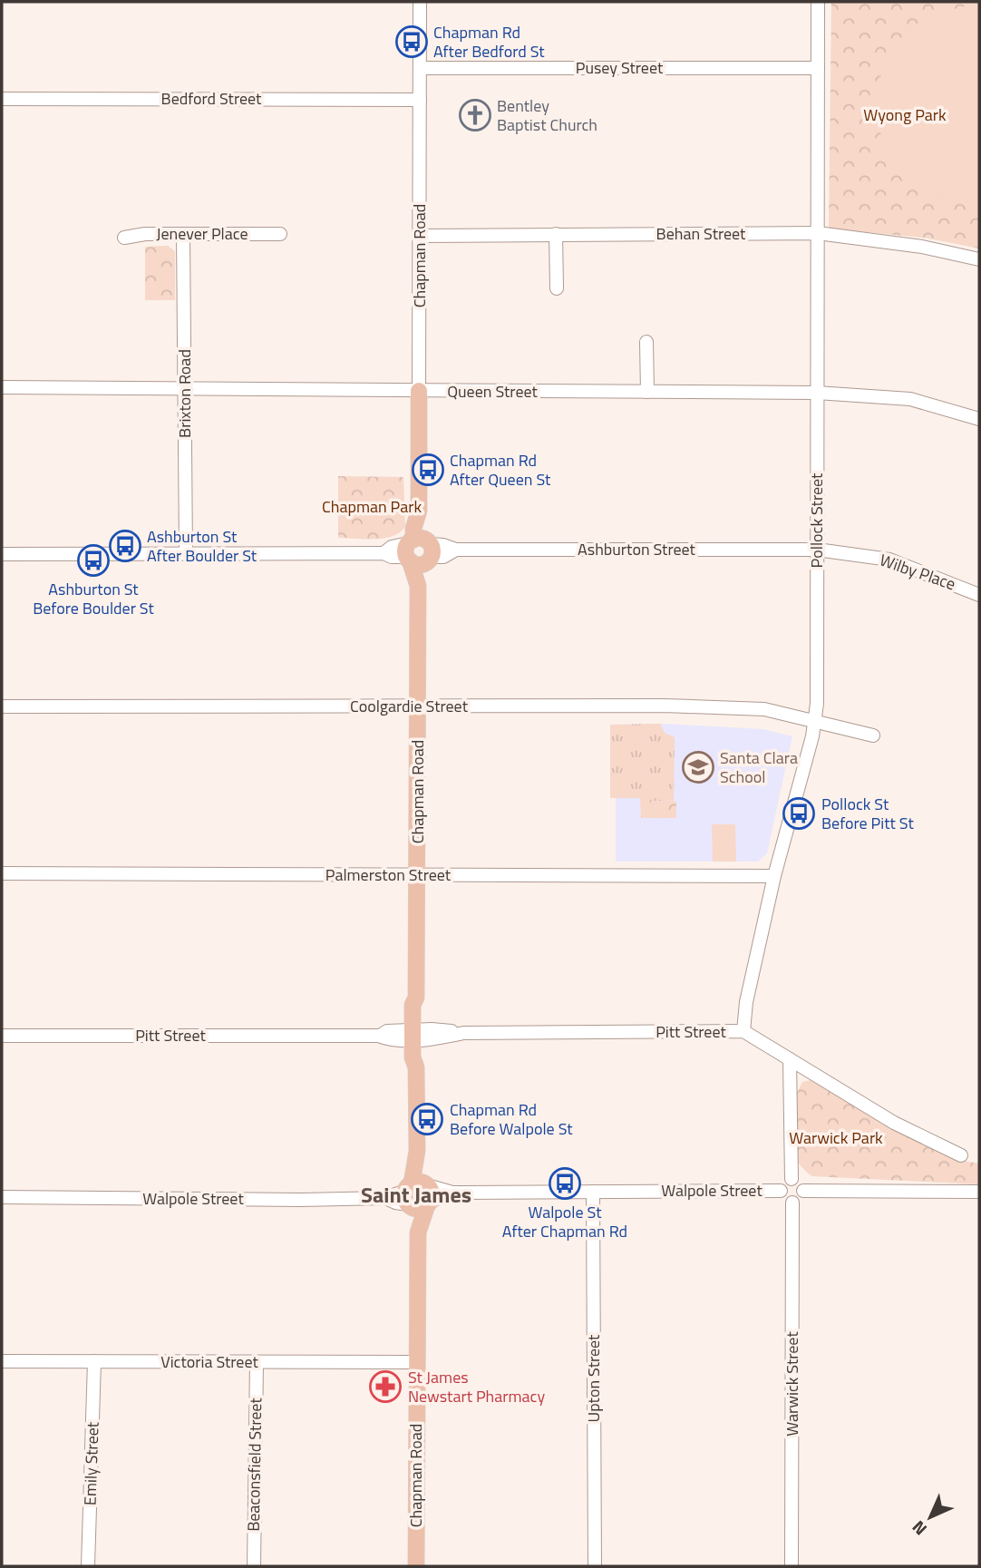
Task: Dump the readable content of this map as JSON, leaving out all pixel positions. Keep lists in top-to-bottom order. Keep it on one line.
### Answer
{"streets":{"main road":["Chapman Road"],"street":["Pusey Street","Bedford Street","Jenever Place","Behan Street","Queen Street","Brixton Road","Pollock Street","Ashburton Street","Wilby Place","Coolgardie Street","Palmerston Street","Pitt Street","Walpole Street","Victoria Street","Upton Street","Warwick Street","Emily Street","Beaconsfield Street"]},"crossings":[["Pusey Street","Chapman Road"],["Pusey Street","Pollock Street"],["Bedford Street","Chapman Road"],["Jenever Place","Brixton Road"],["Behan Street","Chapman Road"],["Behan Street","Pollock Street"],["Chapman Road","Queen Street"],["Chapman Road","Ashburton Street"],["Chapman Road","Coolgardie Street"],["Chapman Road","Palmerston Street"],["Chapman Road","Pitt Street"],["Chapman Road","Walpole Street"],["Chapman Road","Victoria Street"],["Queen Street","Brixton Road"],["Queen Street","Pollock Street"],["Brixton Road","Ashburton Street"],["Pollock Street","Ashburton Street"],["Pollock Street","Wilby Place"],["Pollock Street","Coolgardie Street"],["Pollock Street","Palmerston Street"],["Pollock Street","Pitt Street"],["Ashburton Street","Wilby Place"],["Walpole Street","Upton Street"],["Walpole Street","Warwick Street"],["Victoria Street","Emily Street"],["Victoria Street","Beaconsfield Street"]],"districts":["Saint James"],"parks":["Wyong Park","Chapman Park","Warwick Park"],"places":{"bus stop":["Chapman Rd After Bedford St","Chapman Rd After Queen St","Ashburton St After Boulder St","Ashburton St Before Boulder St","Pollock St Before Pitt St","Chapman Rd Before Walpole St","Walpole St After Chapman Rd"],"church":["Bentley Baptist Church"],"school or university":["Santa Clara School"],"pharmacy":["St James Newstart Pharmacy"]},"north":"bottom left"}
